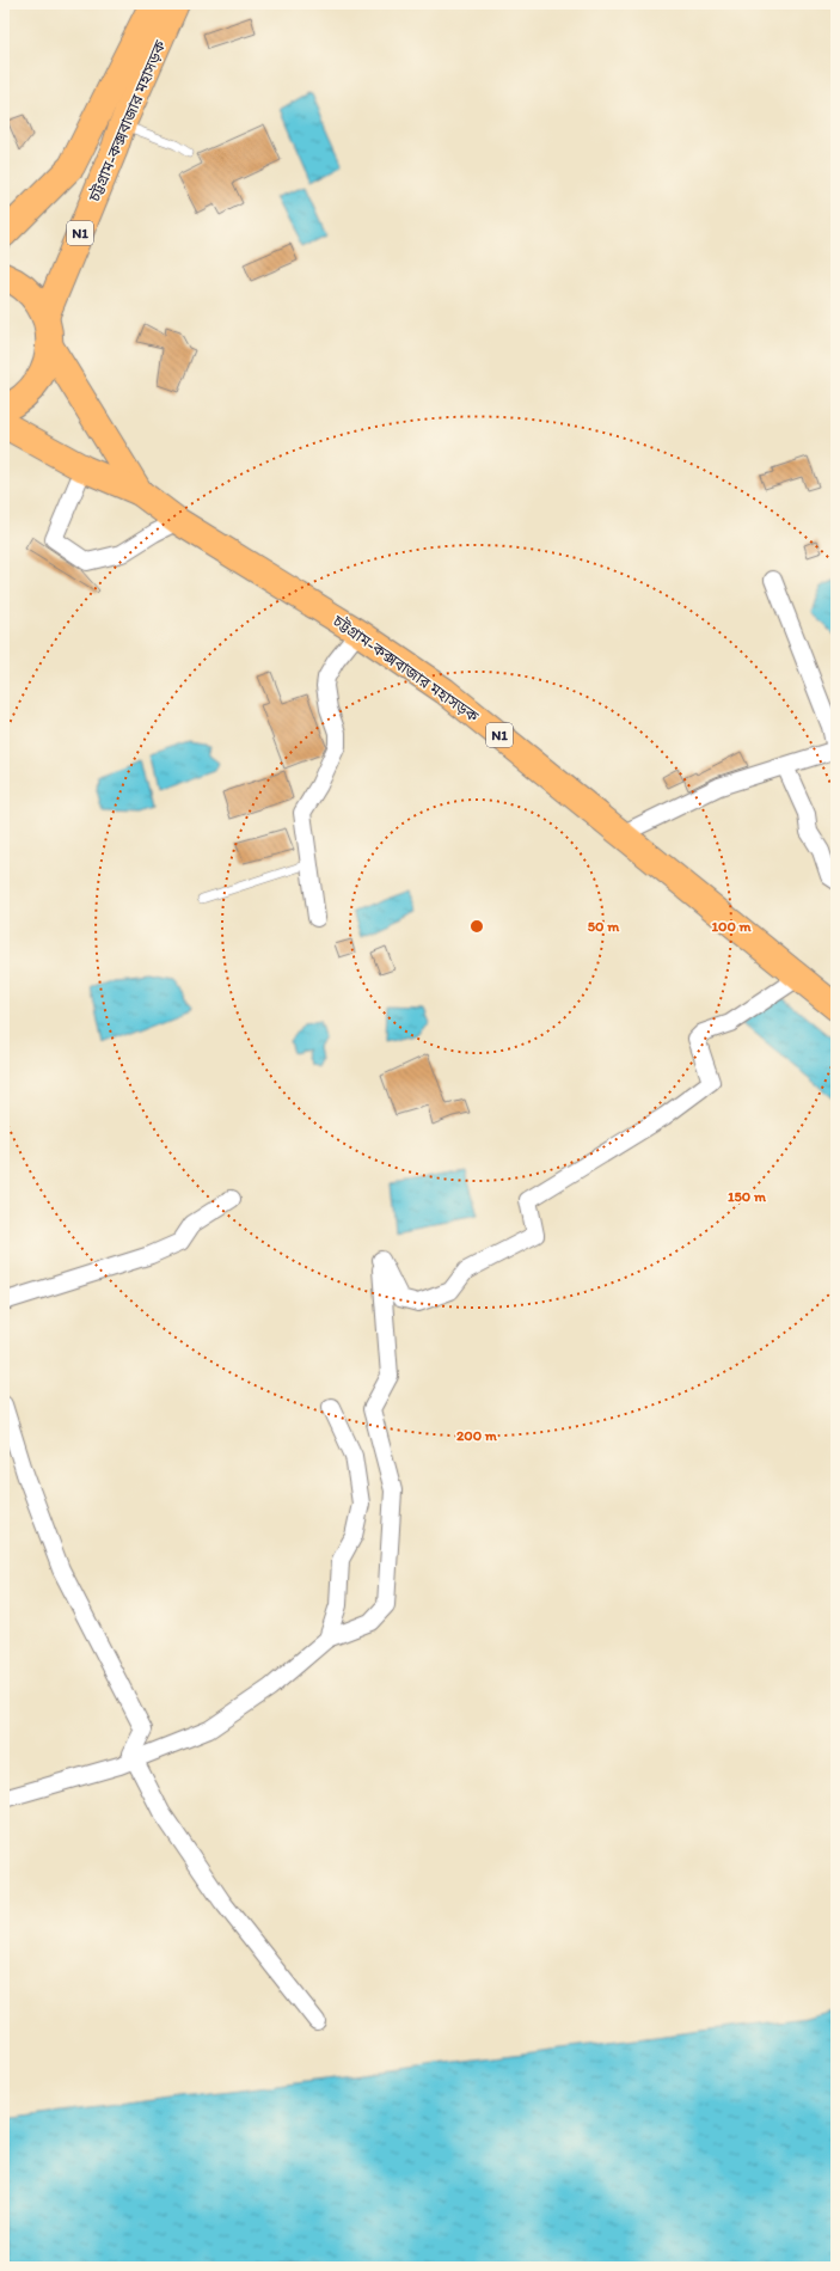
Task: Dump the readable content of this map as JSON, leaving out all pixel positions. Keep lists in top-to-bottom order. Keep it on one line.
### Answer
{"streets":{"highway":["চট্টগ্রাম-কক্সবাজার মহাসড়ক","N1"]},"rings":["50 m","100 m","150 m","200 m"]}
